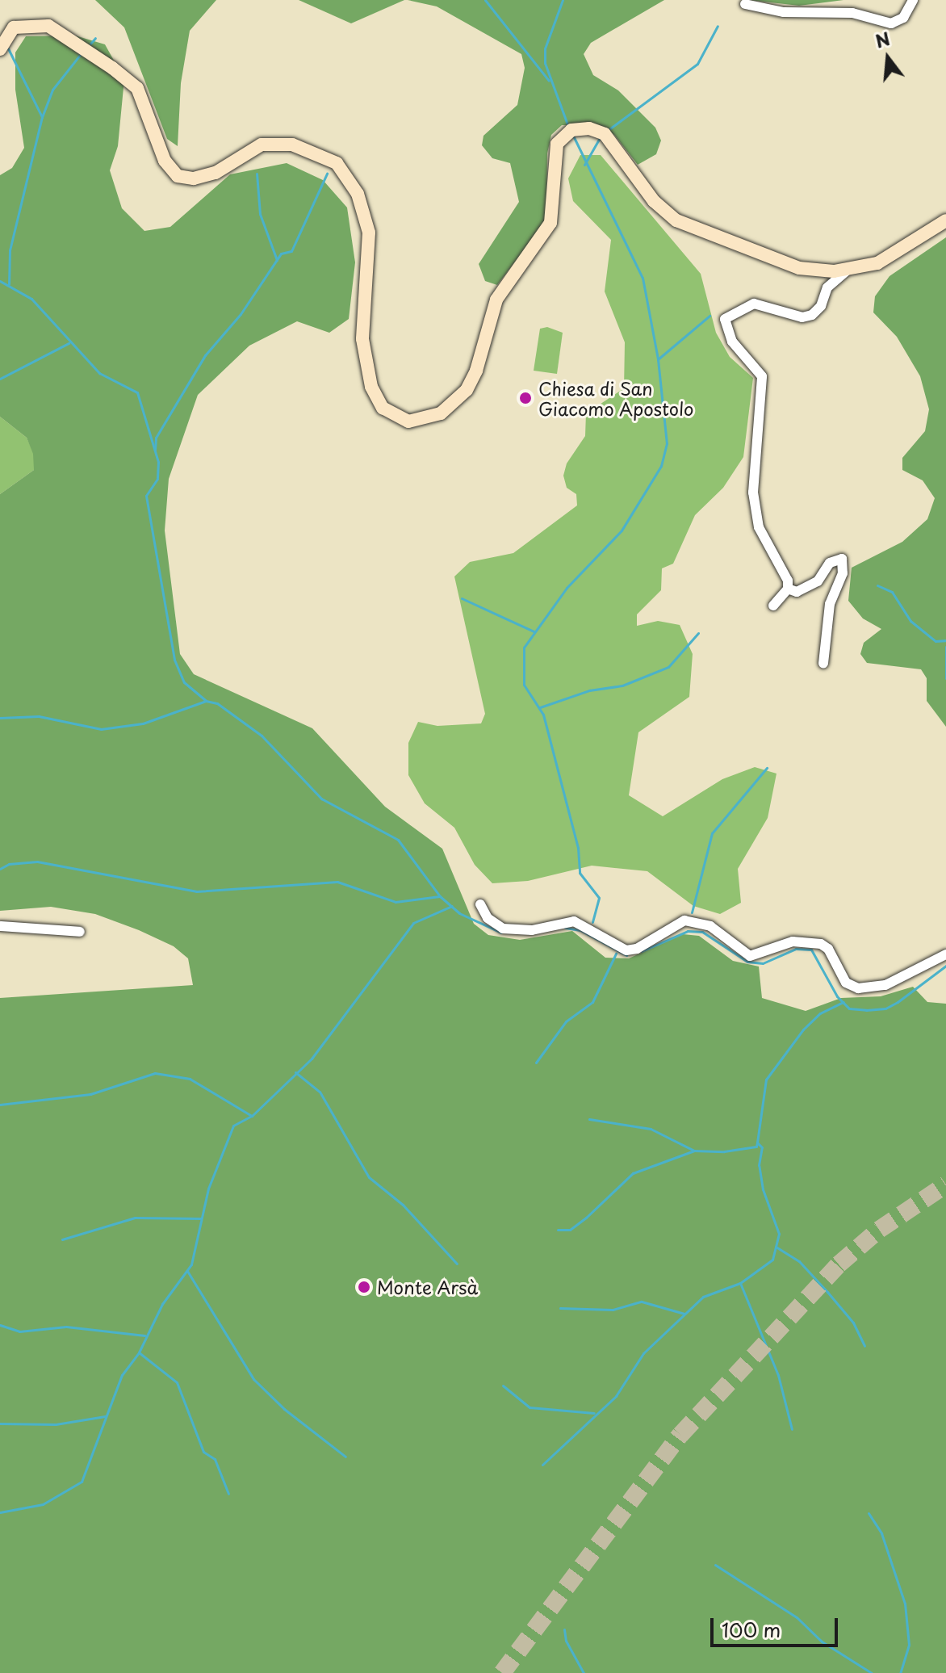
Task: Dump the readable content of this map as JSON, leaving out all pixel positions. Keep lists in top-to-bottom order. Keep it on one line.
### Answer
{"places":["Chiesa di San Giacomo Apostolo","Monte Arsà"],"scale_bar":"100 m","north":"top"}
